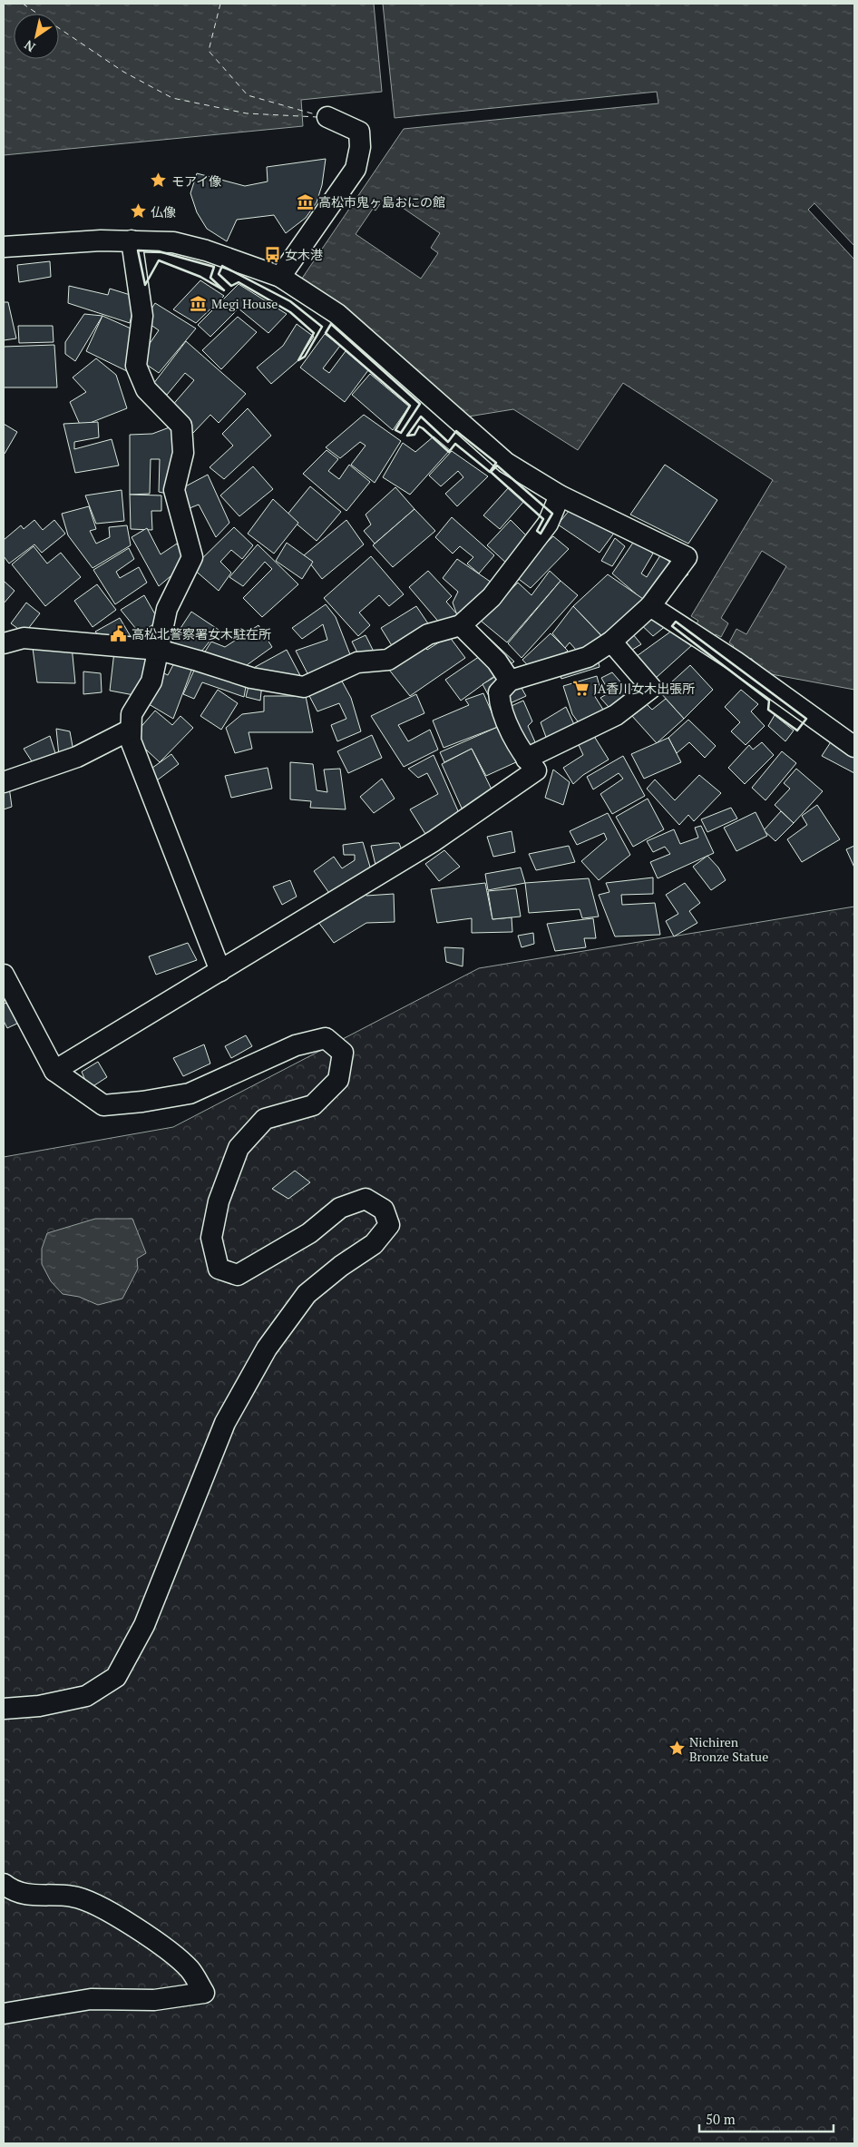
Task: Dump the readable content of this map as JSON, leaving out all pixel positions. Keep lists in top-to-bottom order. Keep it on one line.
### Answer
{"places":{"place":["モアイ像","仏像","Nichiren Bronze Statue"],"museum":["高松市鬼ヶ島おにの館","Megi House"],"bus stop":["女木港"],"public building":["高松北警察署女木駐在所"],"supermarket":["JA香川女木出張所"]},"scale_bar":"50 m","north":"bottom left"}
